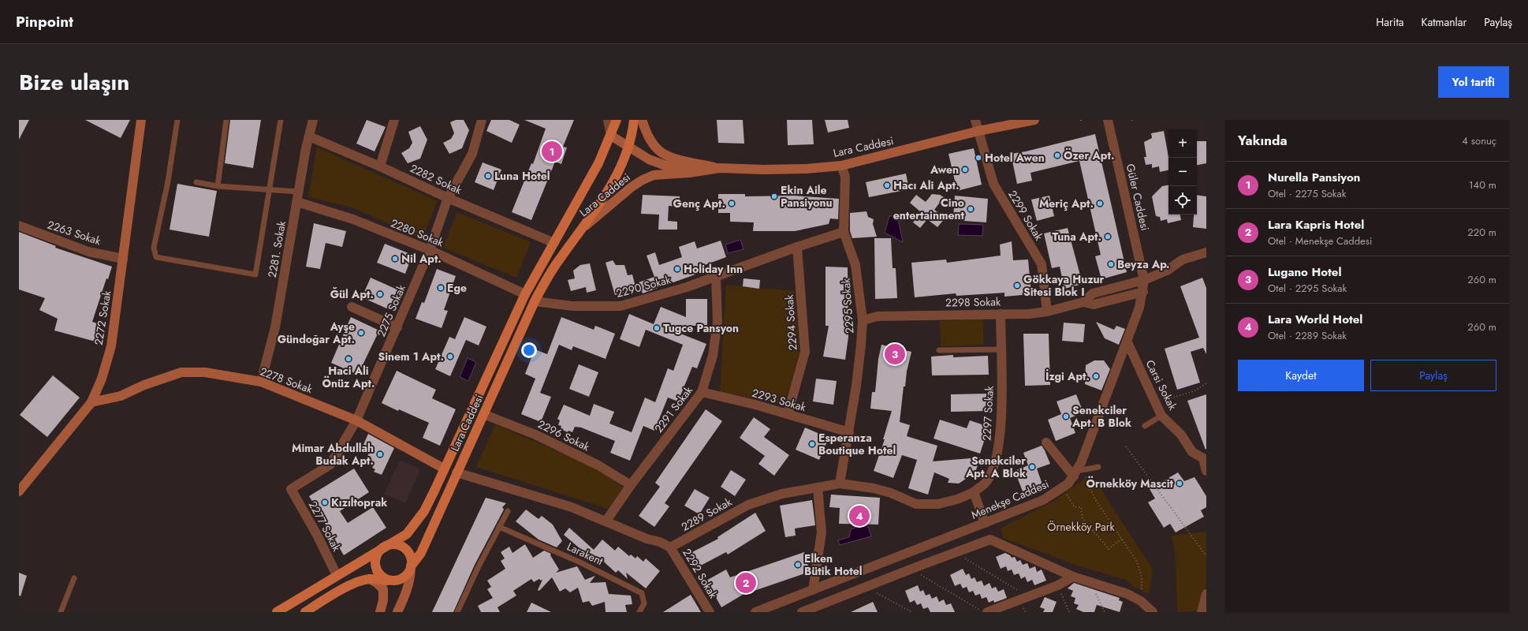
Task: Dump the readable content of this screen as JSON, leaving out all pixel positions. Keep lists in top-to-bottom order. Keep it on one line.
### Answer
{"streets":{"main road":["Lara Caddesi"],"street":["2282 Sokak","Güler Caddesi","2299 Sokak","2263 Sokak","2280 Sokak","2281. Sokak","2290 Sokak","2298 Sokak","2295 Sokak","2275 Sokak","2272 Sokak","2294 Sokak","2278 Sokak","Carsi Sokak","2293 Sokak","2291 Sokak","2297 Sokak","2296 Sokak","Menekşe Caddesi","2289 Sokak","2277 Sokak","2292 Sokak"],"lane":["Larakent"]},"crossings":[["Lara Caddesi","2299 Sokak"],["Lara Caddesi","2290 Sokak"],["Lara Caddesi","2295 Sokak"],["Lara Caddesi","2296 Sokak"],["2282 Sokak","2281. Sokak"],["2282 Sokak","2275 Sokak"],["Güler Caddesi","2298 Sokak"],["Güler Caddesi","Menekşe Caddesi"],["2299 Sokak","2298 Sokak"],["2263 Sokak","2272 Sokak"],["2280 Sokak","2281. Sokak"],["2280 Sokak","2275 Sokak"],["2281. Sokak","2278 Sokak"],["2290 Sokak","2295 Sokak"],["2290 Sokak","2294 Sokak"],["2290 Sokak","2291 Sokak"],["2298 Sokak","2295 Sokak"],["2298 Sokak","2297 Sokak"],["2298 Sokak","Menekşe Caddesi"],["2295 Sokak","2293 Sokak"],["2295 Sokak","2289 Sokak"],["2275 Sokak","2278 Sokak"],["2275 Sokak","2277 Sokak"],["2272 Sokak","2278 Sokak"],["2294 Sokak","2293 Sokak"],["Carsi Sokak","Menekşe Caddesi"],["2293 Sokak","2291 Sokak"],["2291 Sokak","2296 Sokak"],["2297 Sokak","2289 Sokak"],["2289 Sokak","2292 Sokak"]],"parks":["Örnekköy Park"],"places":["Özer Apt.","Hotel Awen","Awen","Luna Hotel","Hacı Ali Apt.","Ekin Aile Pansiyonu","Genç Apt.","Meriç Apt.","Cino entertainment","Tuna Apt.","Nil Apt.","Beyza Ap.","Holiday Inn","Gökkaya Huzur Sitesi Blok I","Ege","Ğül Apt.","Tugce Pansyon","Ayşe Gündoğar Apt.","Sinem 1 Apt.","Haci Ali Önüz Apt.","İzgi Apt.","Senekciler Apt. B Blok","Esperanza Boutique Hotel","Mimar Abdullah Budak Apt.","Senekciler Apt. A Blok","Örnekköy Mascit","Kızıltoprak","Elken Bütik Hotel"],"page":{"header":"Pinpoint","nav":["Harita","Katmanlar","Paylaş"],"title":"Bize ulaşın","buttons":["Yol tarifi",["Kaydet","Paylaş"]],"heading":["Yakında","4 sonuç"],"map_buttons":["+","−"],"pins":["1","3","4","2"],"list":[{"mark":"1","name":"Nurella Pansiyon","note":"Otel · 2275 Sokak","value":"140 m"},{"mark":"2","name":"Lara Kapris Hotel","note":"Otel · Menekşe Caddesi","value":"220 m"},{"mark":"3","name":"Lugano Hotel","note":"Otel · 2295 Sokak","value":"260 m"},{"mark":"4","name":"Lara World Hotel","note":"Otel · 2289 Sokak","value":"260 m"}]}}
